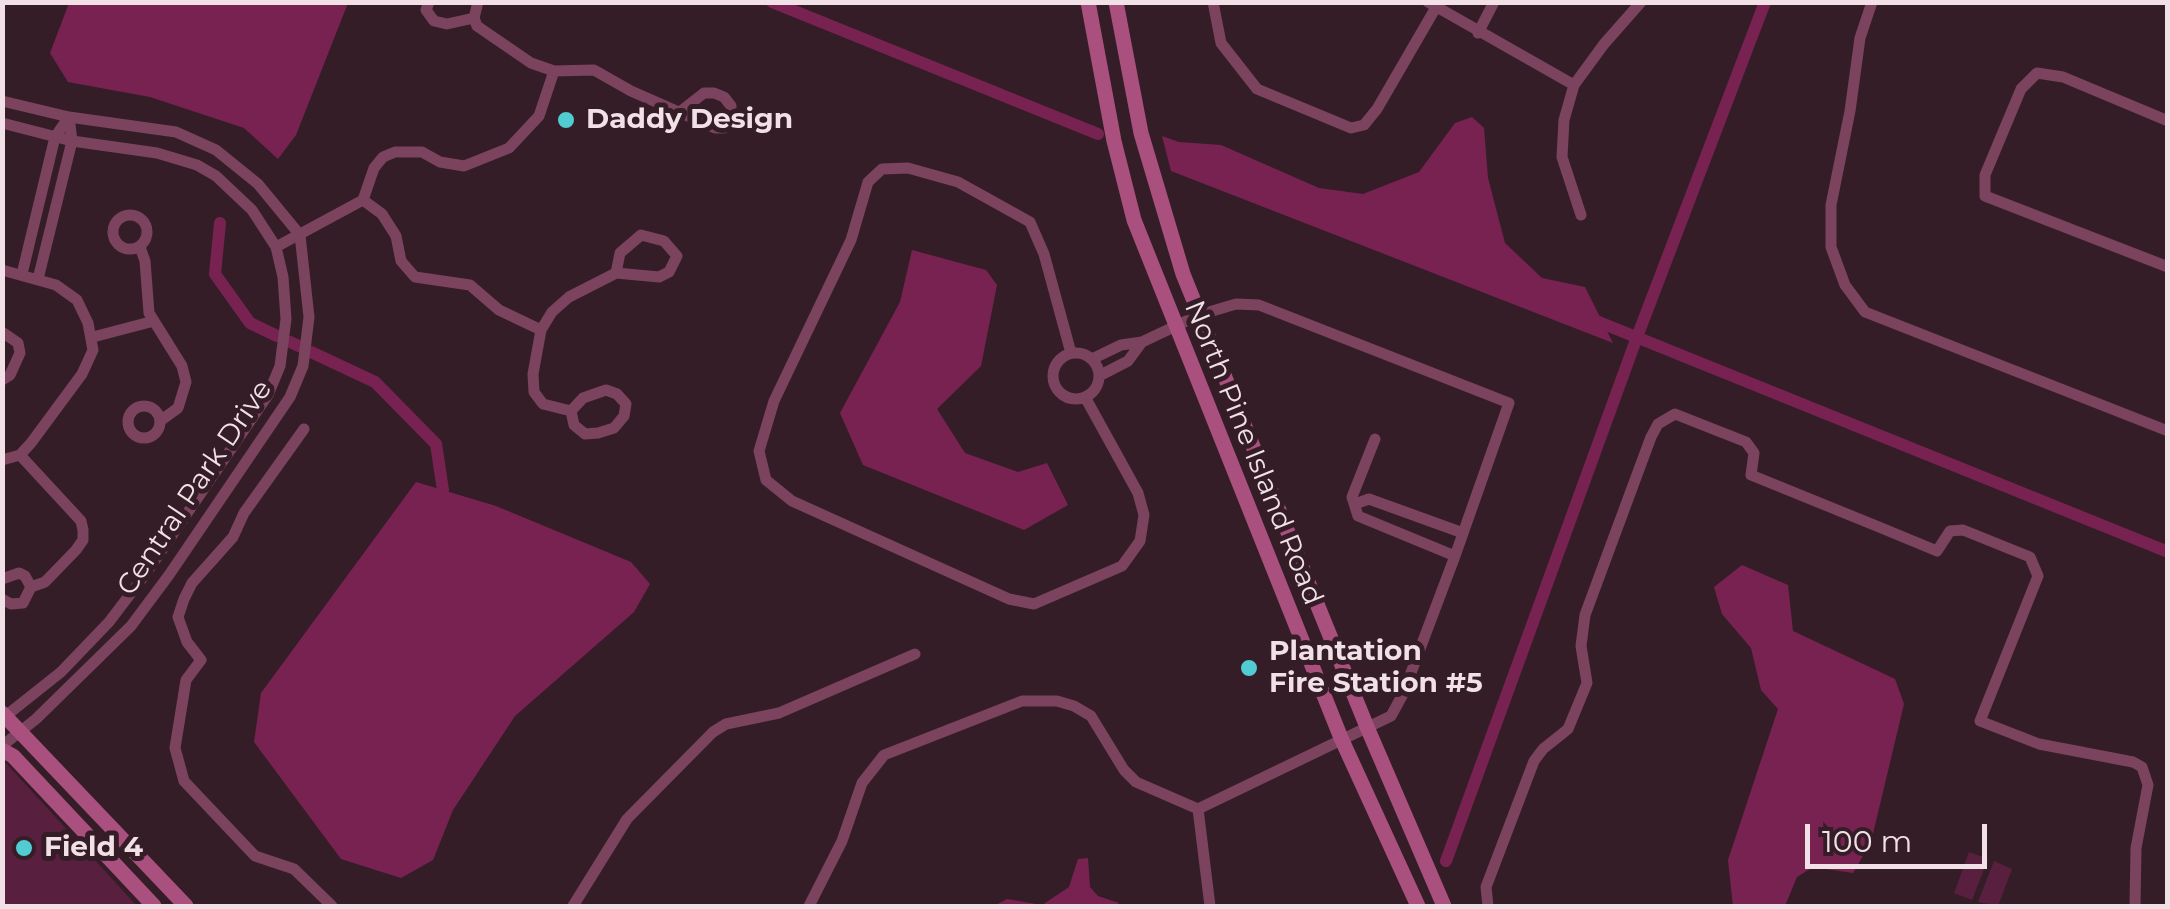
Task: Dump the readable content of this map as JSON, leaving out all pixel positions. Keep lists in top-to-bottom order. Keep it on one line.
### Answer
{"streets":{"main road":["North Pine Island Road"],"street":["Central Park Drive"]},"places":["Daddy Design","Plantation Fire Station #5","Field 4"],"scale_bar":"100 m"}
